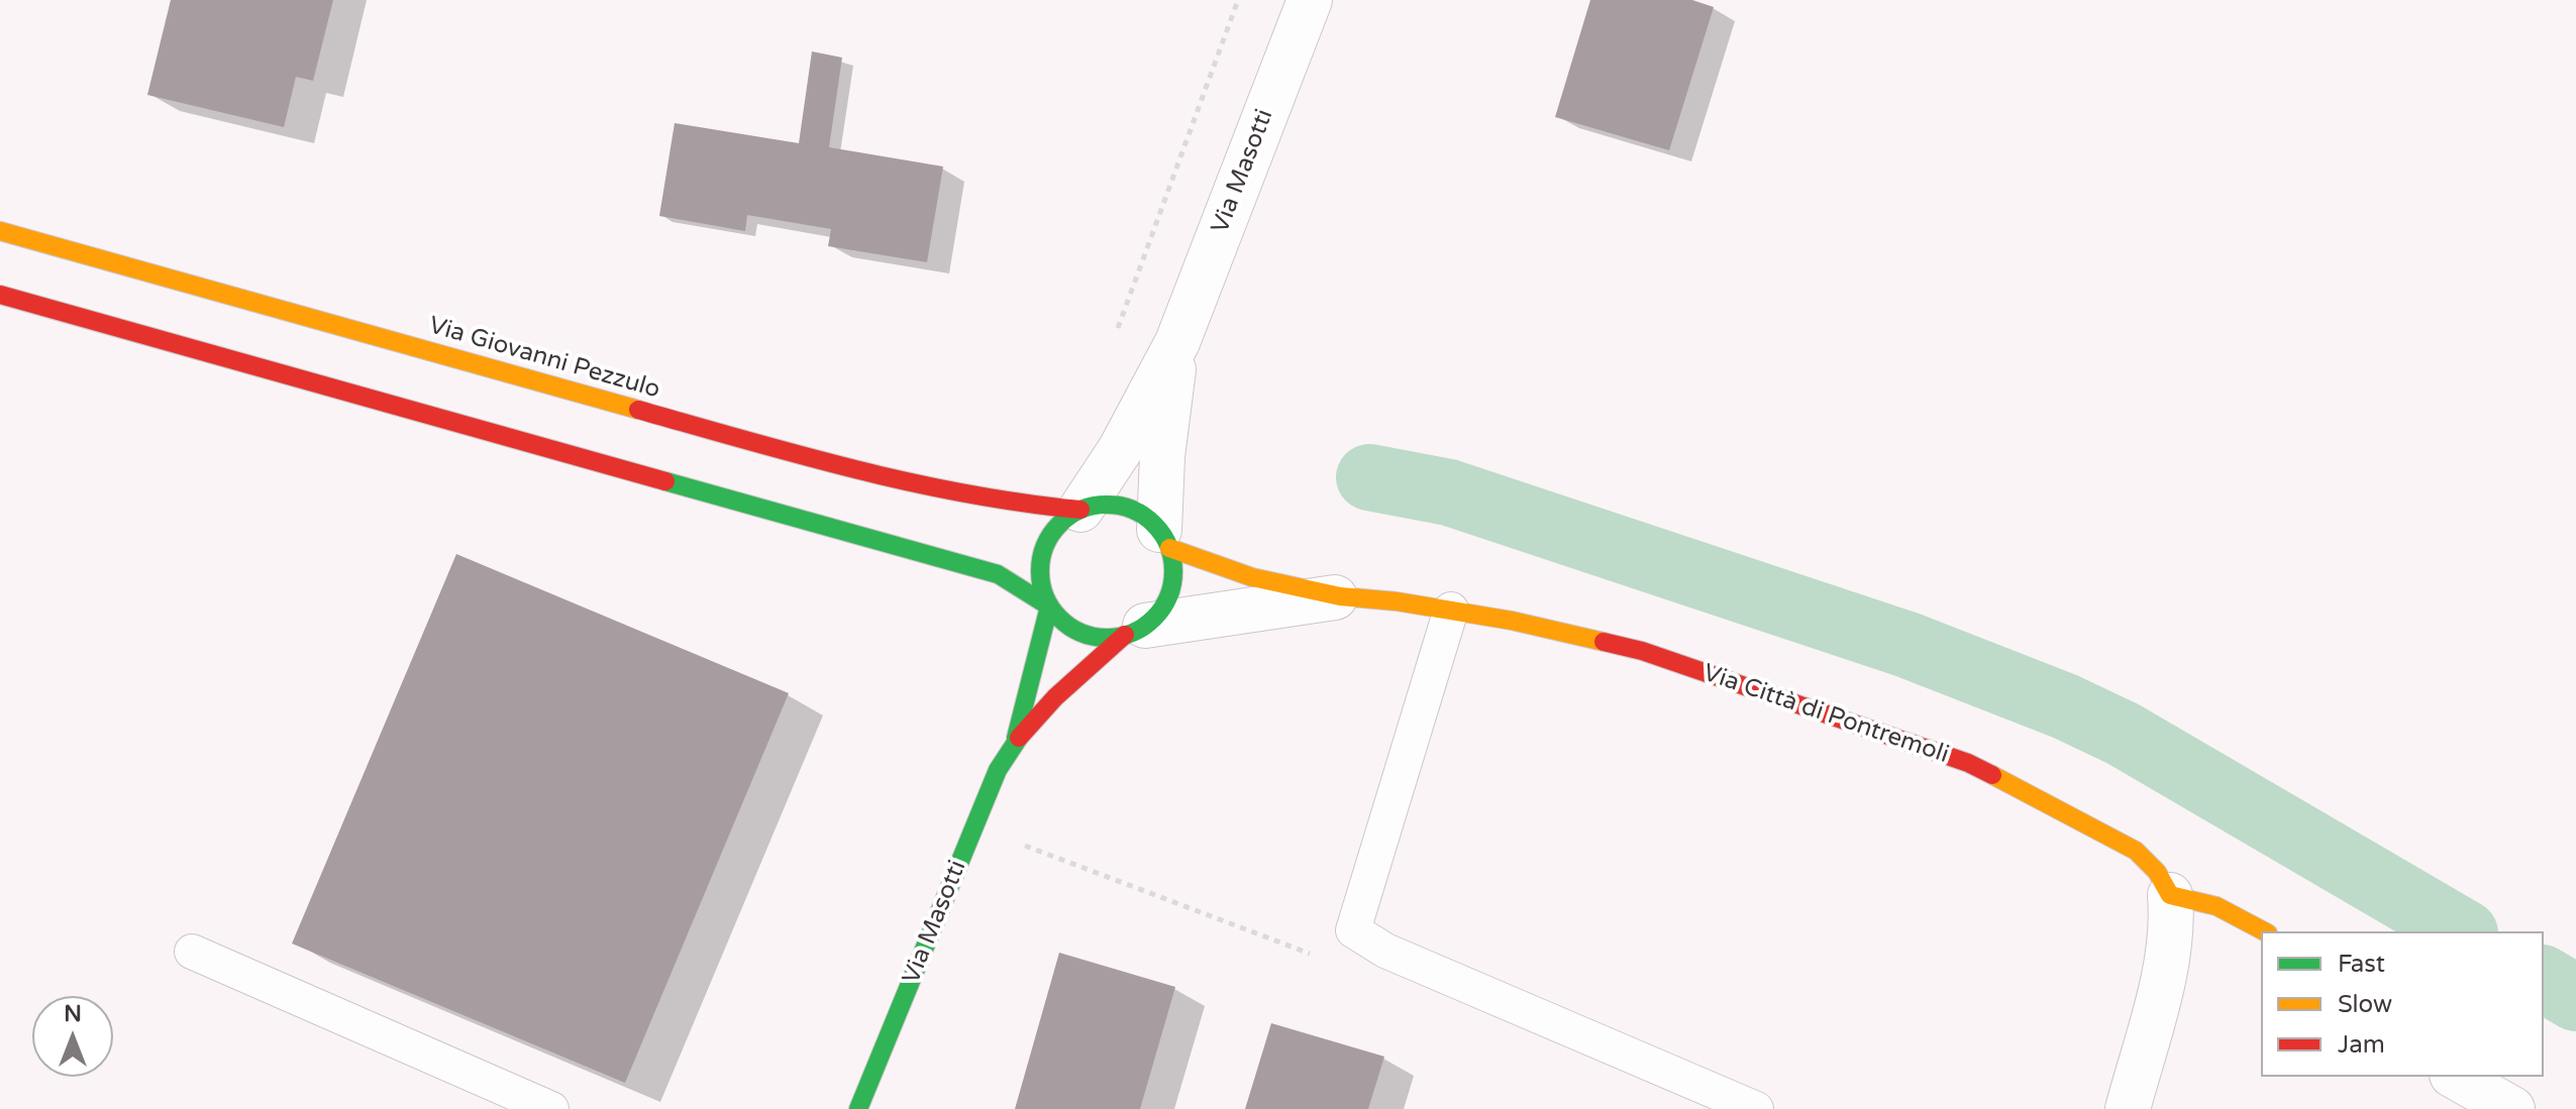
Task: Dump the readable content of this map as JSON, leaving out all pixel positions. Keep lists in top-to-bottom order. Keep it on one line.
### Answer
{"streets":{"street":["Via Masotti","Via Giovanni Pezzulo","Via Città di Pontremoli"]},"crossings":[["Via Masotti","Via Giovanni Pezzulo"],["Via Masotti","Via Città di Pontremoli"],["Via Giovanni Pezzulo","Via Città di Pontremoli"]],"legend":["Fast","Slow","Jam"],"north":"top"}
